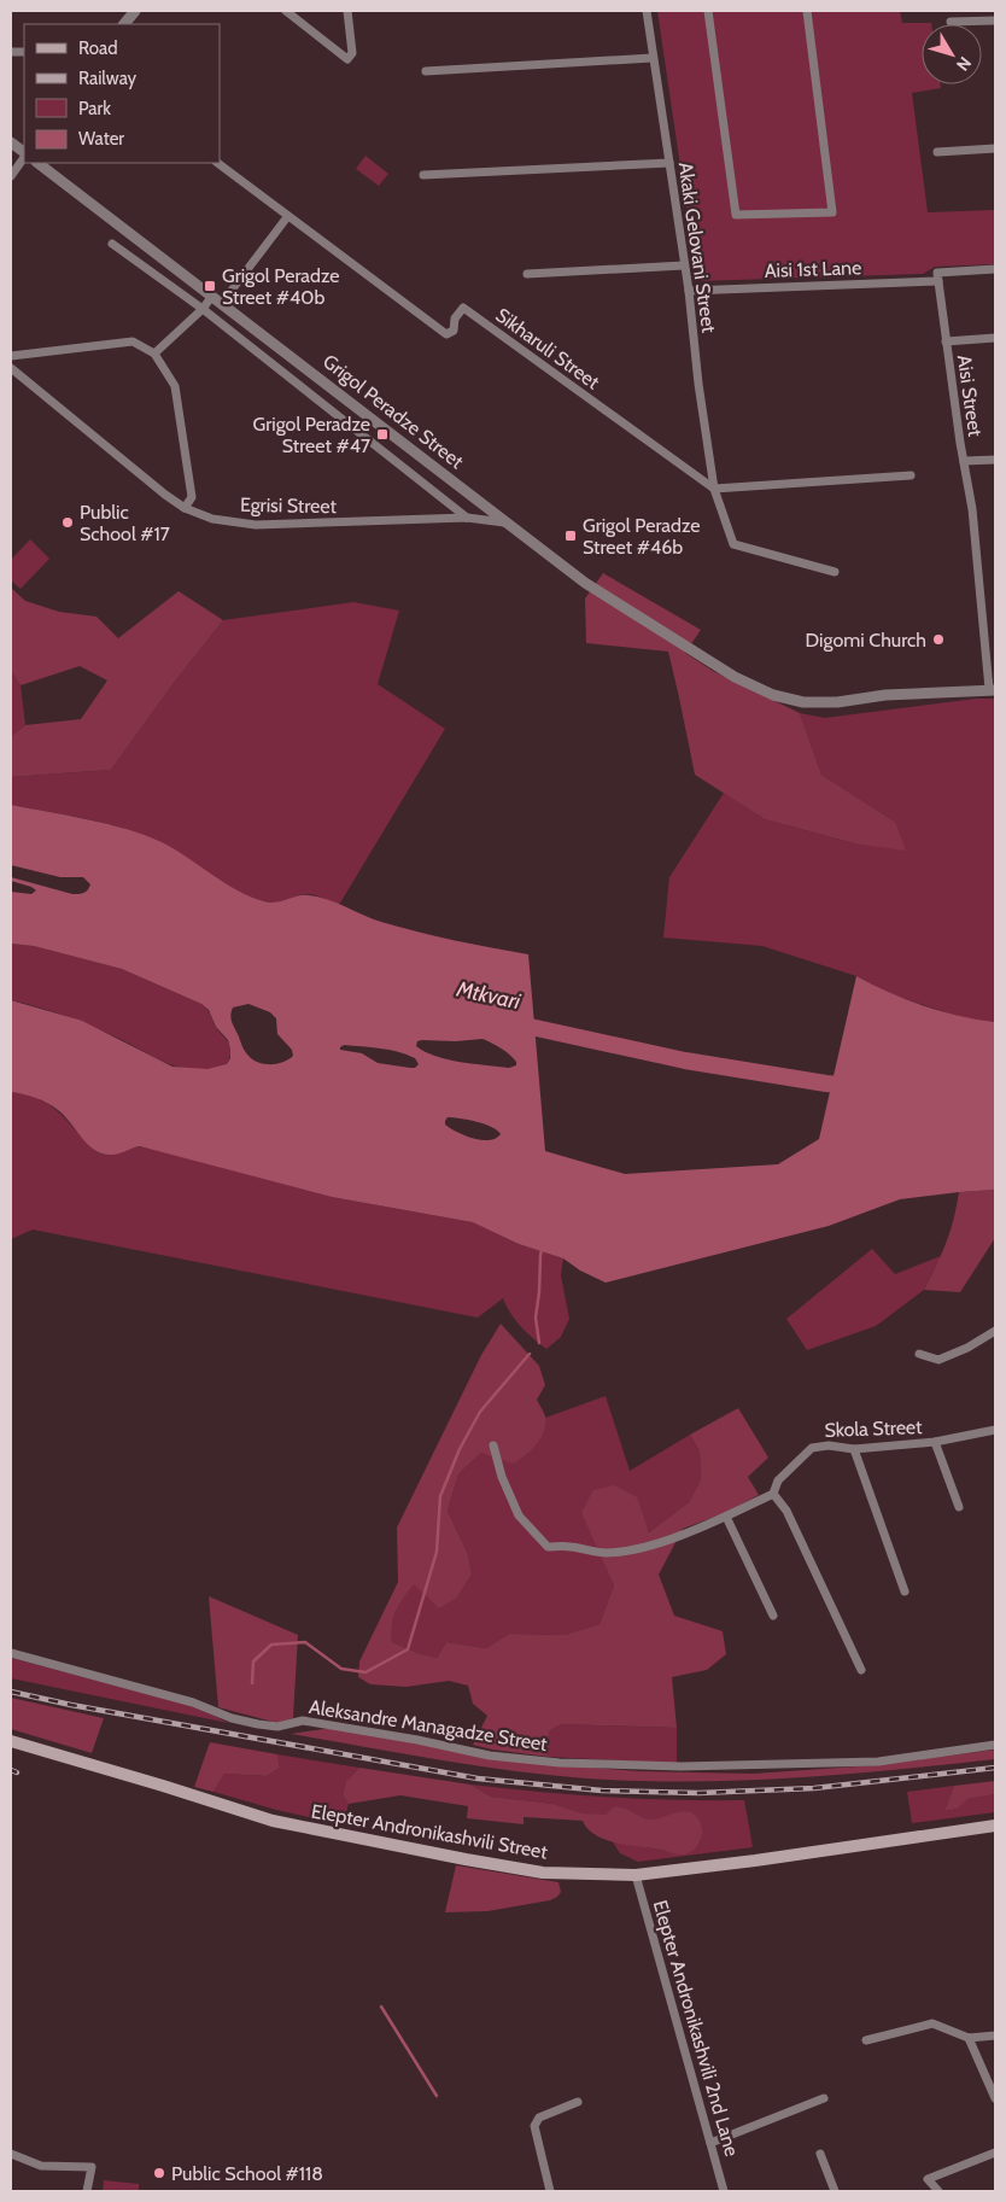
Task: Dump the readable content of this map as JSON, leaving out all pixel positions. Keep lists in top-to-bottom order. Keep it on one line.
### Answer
{"streets":{"main road":["Elepter Andronikashvili Street"],"street":["Akaki Gelovani Street","Aisi 1st Lane","Sikharuli Street","Aisi Street","Grigol Peradze Street","Egrisi Street","Skola Street","Aleksandre Managadze Street","Elepter Andronikashvili 2nd Lane"]},"crossings":[["Akaki Gelovani Street","Aisi 1st Lane"],["Akaki Gelovani Street","Sikharuli Street"],["Aisi 1st Lane","Aisi Street"],["Aisi Street","Grigol Peradze Street"],["Grigol Peradze Street","Egrisi Street"],["Elepter Andronikashvili Street","Elepter Andronikashvili 2nd Lane"]],"water":["Mtkvari"],"places":{"transit":["Grigol Peradze Street #40b","Grigol Peradze Street #47","Grigol Peradze Street #46b"],"other":["Public School #17","Digomi Church","Public School #118"]},"legend":["Road","Railway","Park","Water"],"north":"bottom right"}
